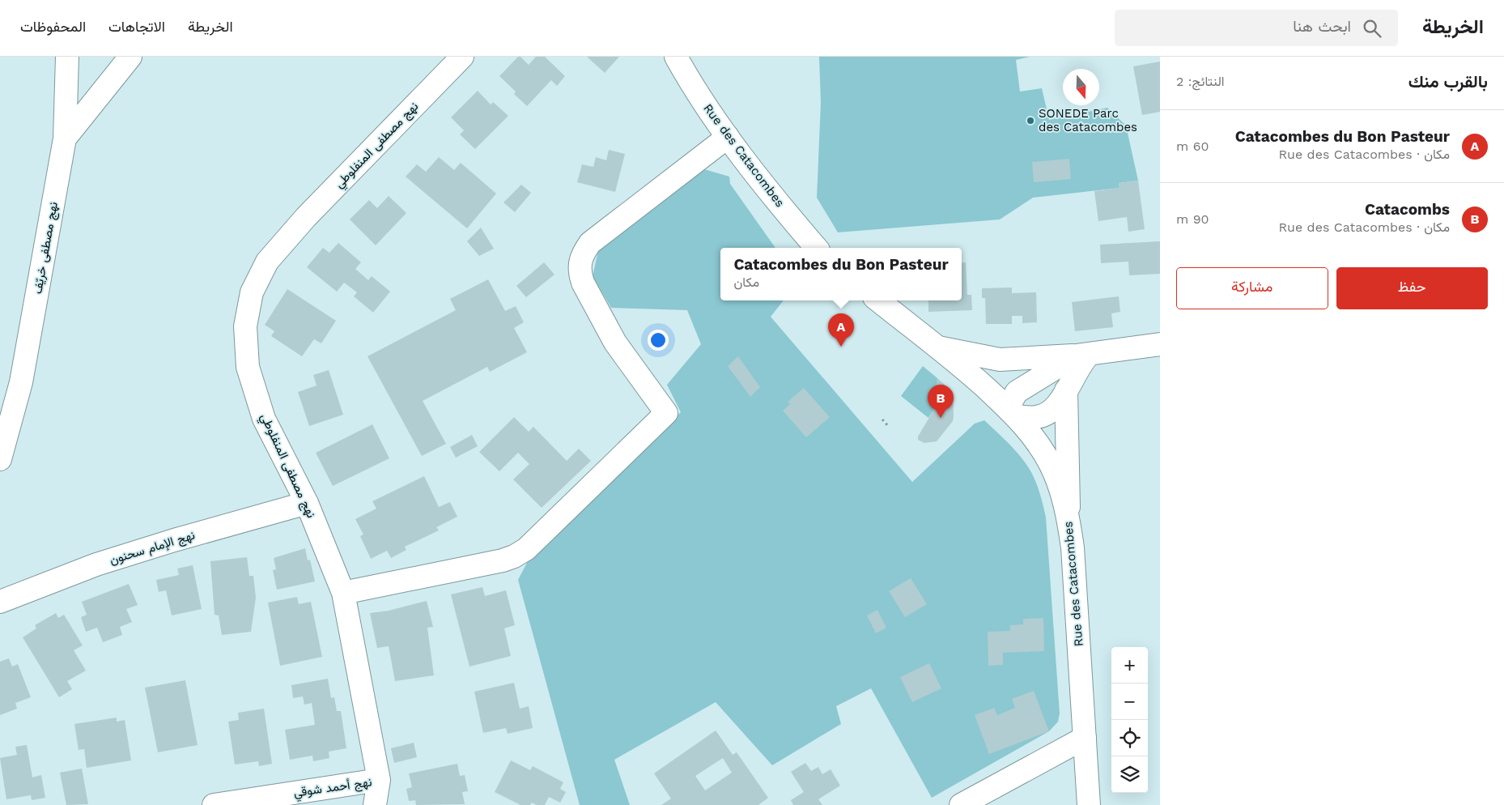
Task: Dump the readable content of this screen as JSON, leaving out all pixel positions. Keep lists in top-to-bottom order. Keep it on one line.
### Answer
{"streets":{"street":["نهج مصطفى المنفلوطي","Rue des Catacombes","نهج مصطفى خريّف","نهج الإمام سحنون","نهج أحمد شوقي"]},"crossings":[["نهج مصطفى المنفلوطي","نهج الإمام سحنون"],["نهج مصطفى المنفلوطي","نهج أحمد شوقي"]],"places":["SONEDE Parc des Catacombes"],"north":"bottom","page":{"header":"الخريطة","search":"ابحث هنا","nav":["الخريطة","الاتجاهات","المحفوظات"],"heading":["بالقرب منك","النتائج: 2"],"list":[{"mark":"A","name":"Catacombes du Bon Pasteur","note":"مكان · Rue des Catacombes","value":"60 m"},{"mark":"B","name":"Catacombs","note":"مكان · Rue des Catacombes","value":"90 m"}],"popup":["Catacombes du Bon Pasteur","مكان"],"buttons":["حفظ","مشاركة"],"pins":["A","B"],"map_buttons":["+","−"]}}
